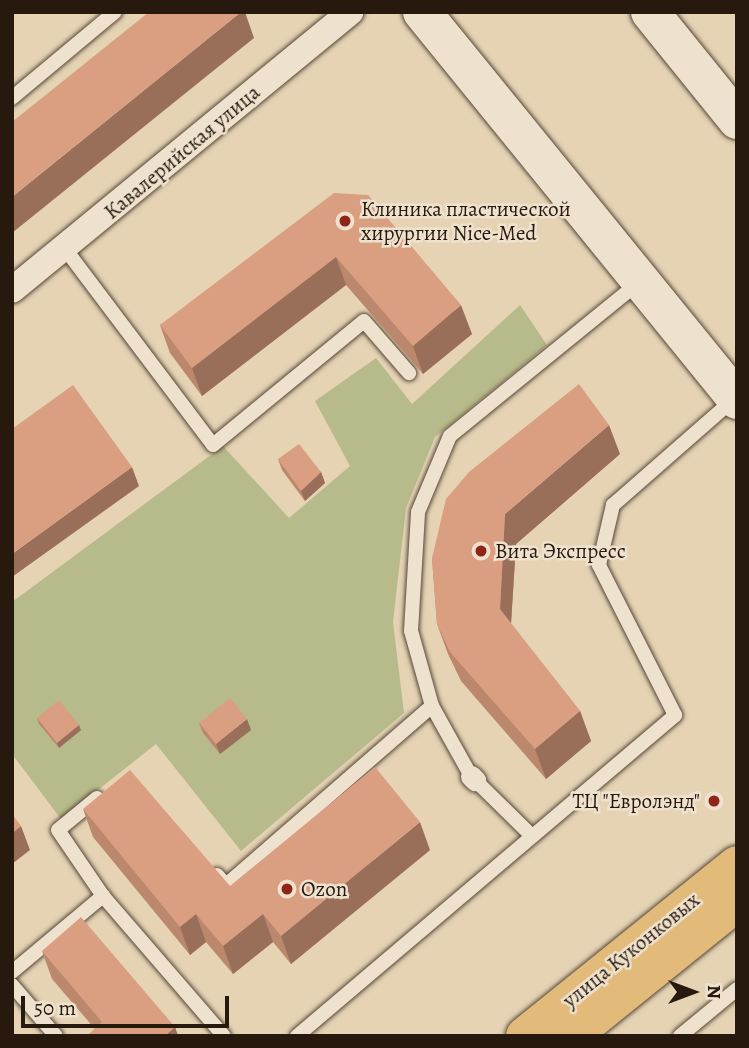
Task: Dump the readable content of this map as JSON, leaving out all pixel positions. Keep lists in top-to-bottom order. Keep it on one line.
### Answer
{"streets":{"main road":["улица Куконковых"],"street":["Кавалерийская улица"]},"places":["Клиника пластической хирургии Nice-Med","Вита Экспресс","ТЦ \"Евролэнд\"","Ozon"],"scale_bar":"50 m","north":"right"}
